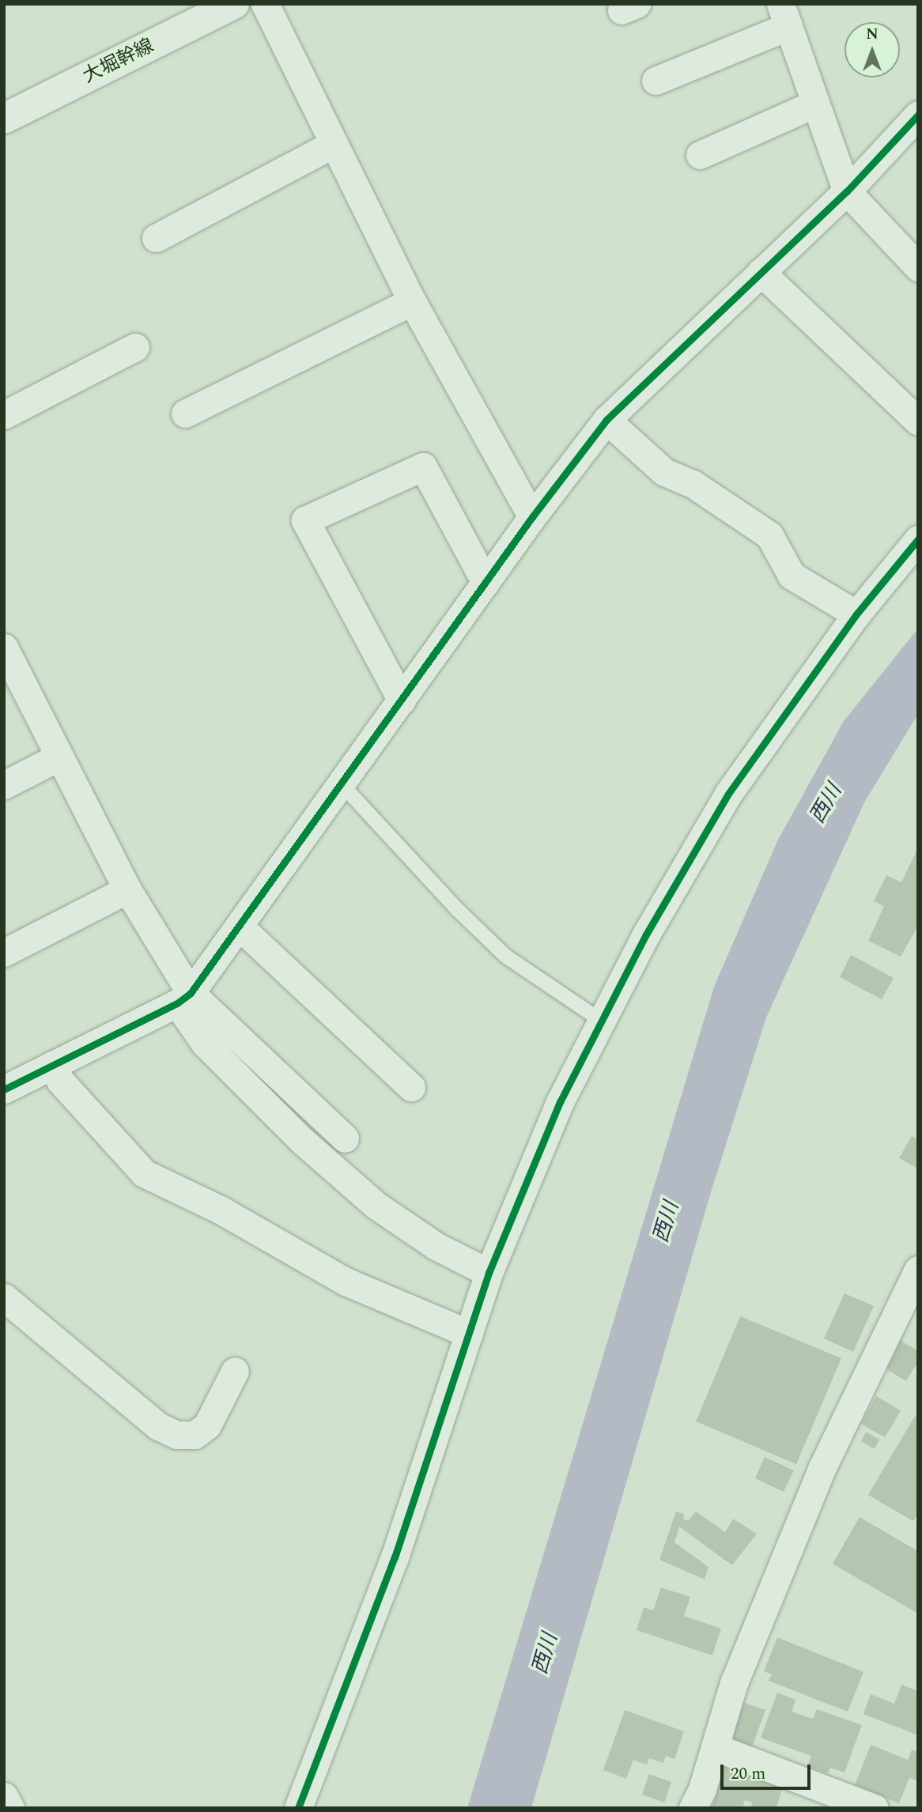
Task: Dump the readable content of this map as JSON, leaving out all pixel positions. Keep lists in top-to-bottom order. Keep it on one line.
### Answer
{"streets":{"street":["大堀幹線"]},"water":["西川"],"scale_bar":"20 m","north":"top"}
